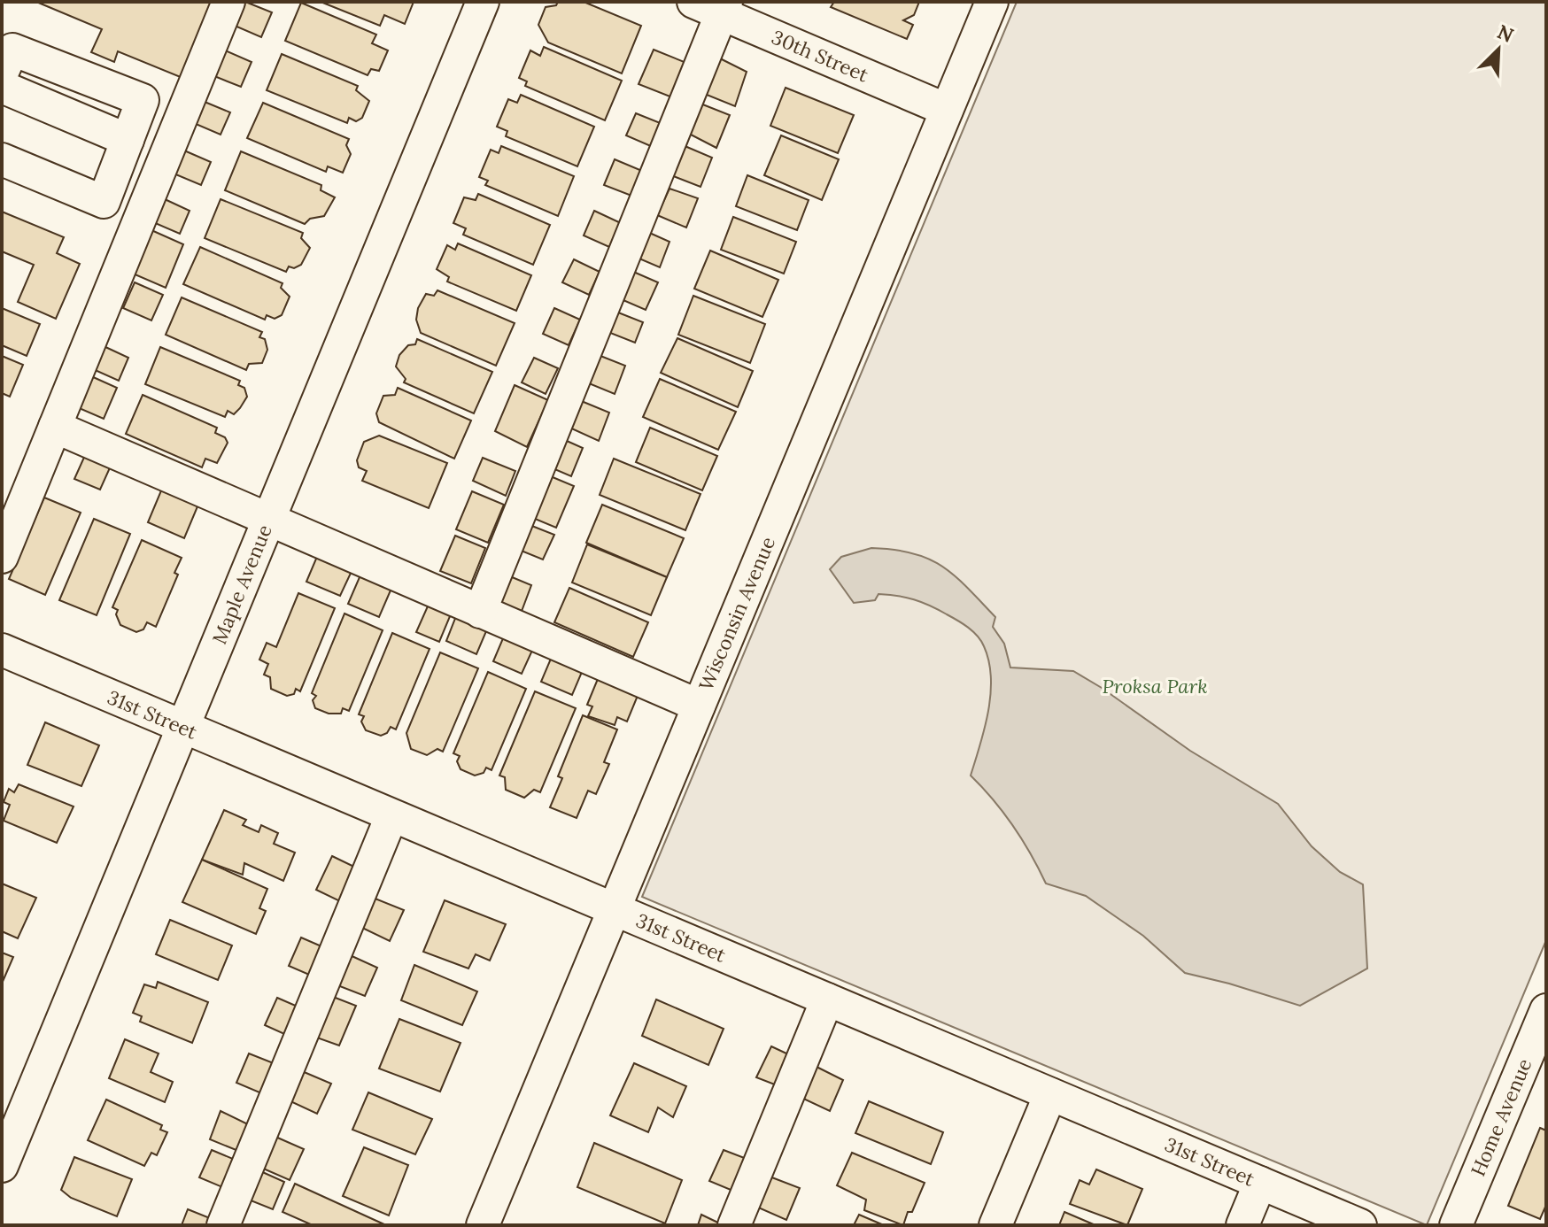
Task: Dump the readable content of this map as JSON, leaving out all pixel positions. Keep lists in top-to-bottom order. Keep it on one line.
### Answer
{"streets":{"street":["30th Street","Maple Avenue","Wisconsin Avenue","31st Street","Home Avenue"]},"crossings":[["30th Street","Wisconsin Avenue"],["Maple Avenue","31st Street"],["Wisconsin Avenue","31st Street"]],"parks":["Proksa Park"],"north":"top right"}
